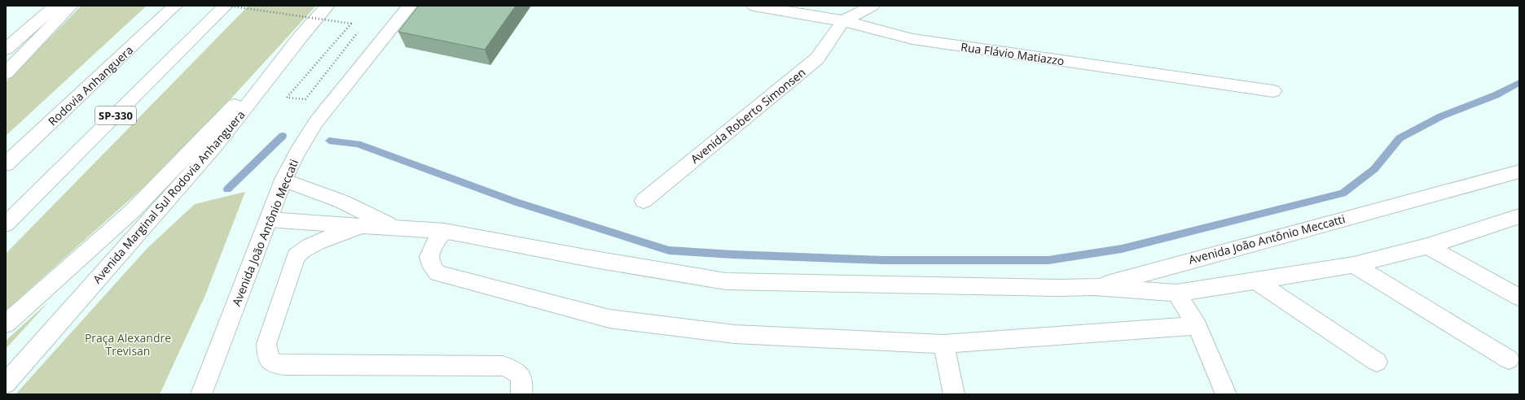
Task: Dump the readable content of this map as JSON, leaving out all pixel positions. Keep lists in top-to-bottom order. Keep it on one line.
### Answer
{"streets":{"main road":["Rua Flávio Matiazzo","Rodovia Anhanguera","SP-330","Avenida Roberto Simonsen","Avenida Marginal Sul Rodovia Anhanguera","Avenida João Antônio Meccati","Avenida João Antônio Meccatti"]},"crossings":[["Rua Flávio Matiazzo","Avenida Roberto Simonsen"]],"parks":["Praça Alexandre Trevisan"]}
